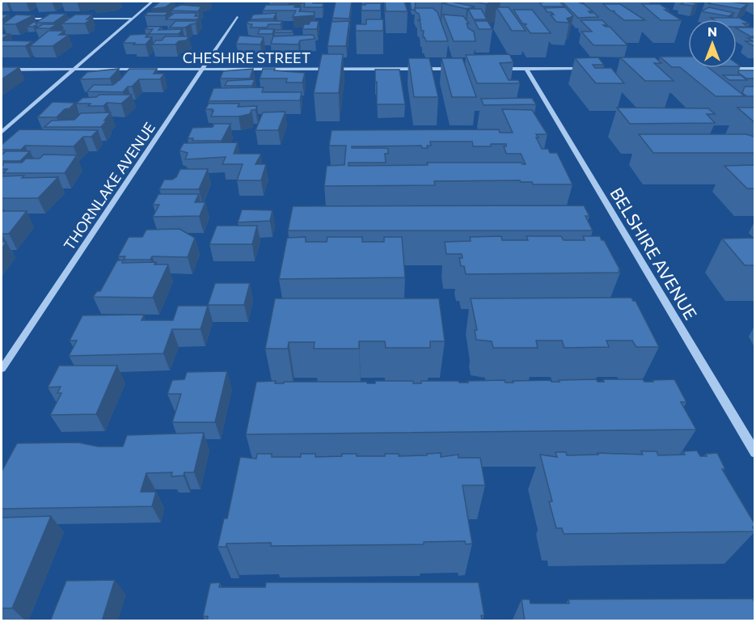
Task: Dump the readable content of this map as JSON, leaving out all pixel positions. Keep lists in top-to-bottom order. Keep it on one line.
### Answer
{"streets":{"street":["CHESHIRE STREET","THORNLAKE AVENUE","BELSHIRE AVENUE"]},"crossings":[["CHESHIRE STREET","THORNLAKE AVENUE"]],"north":"top"}
